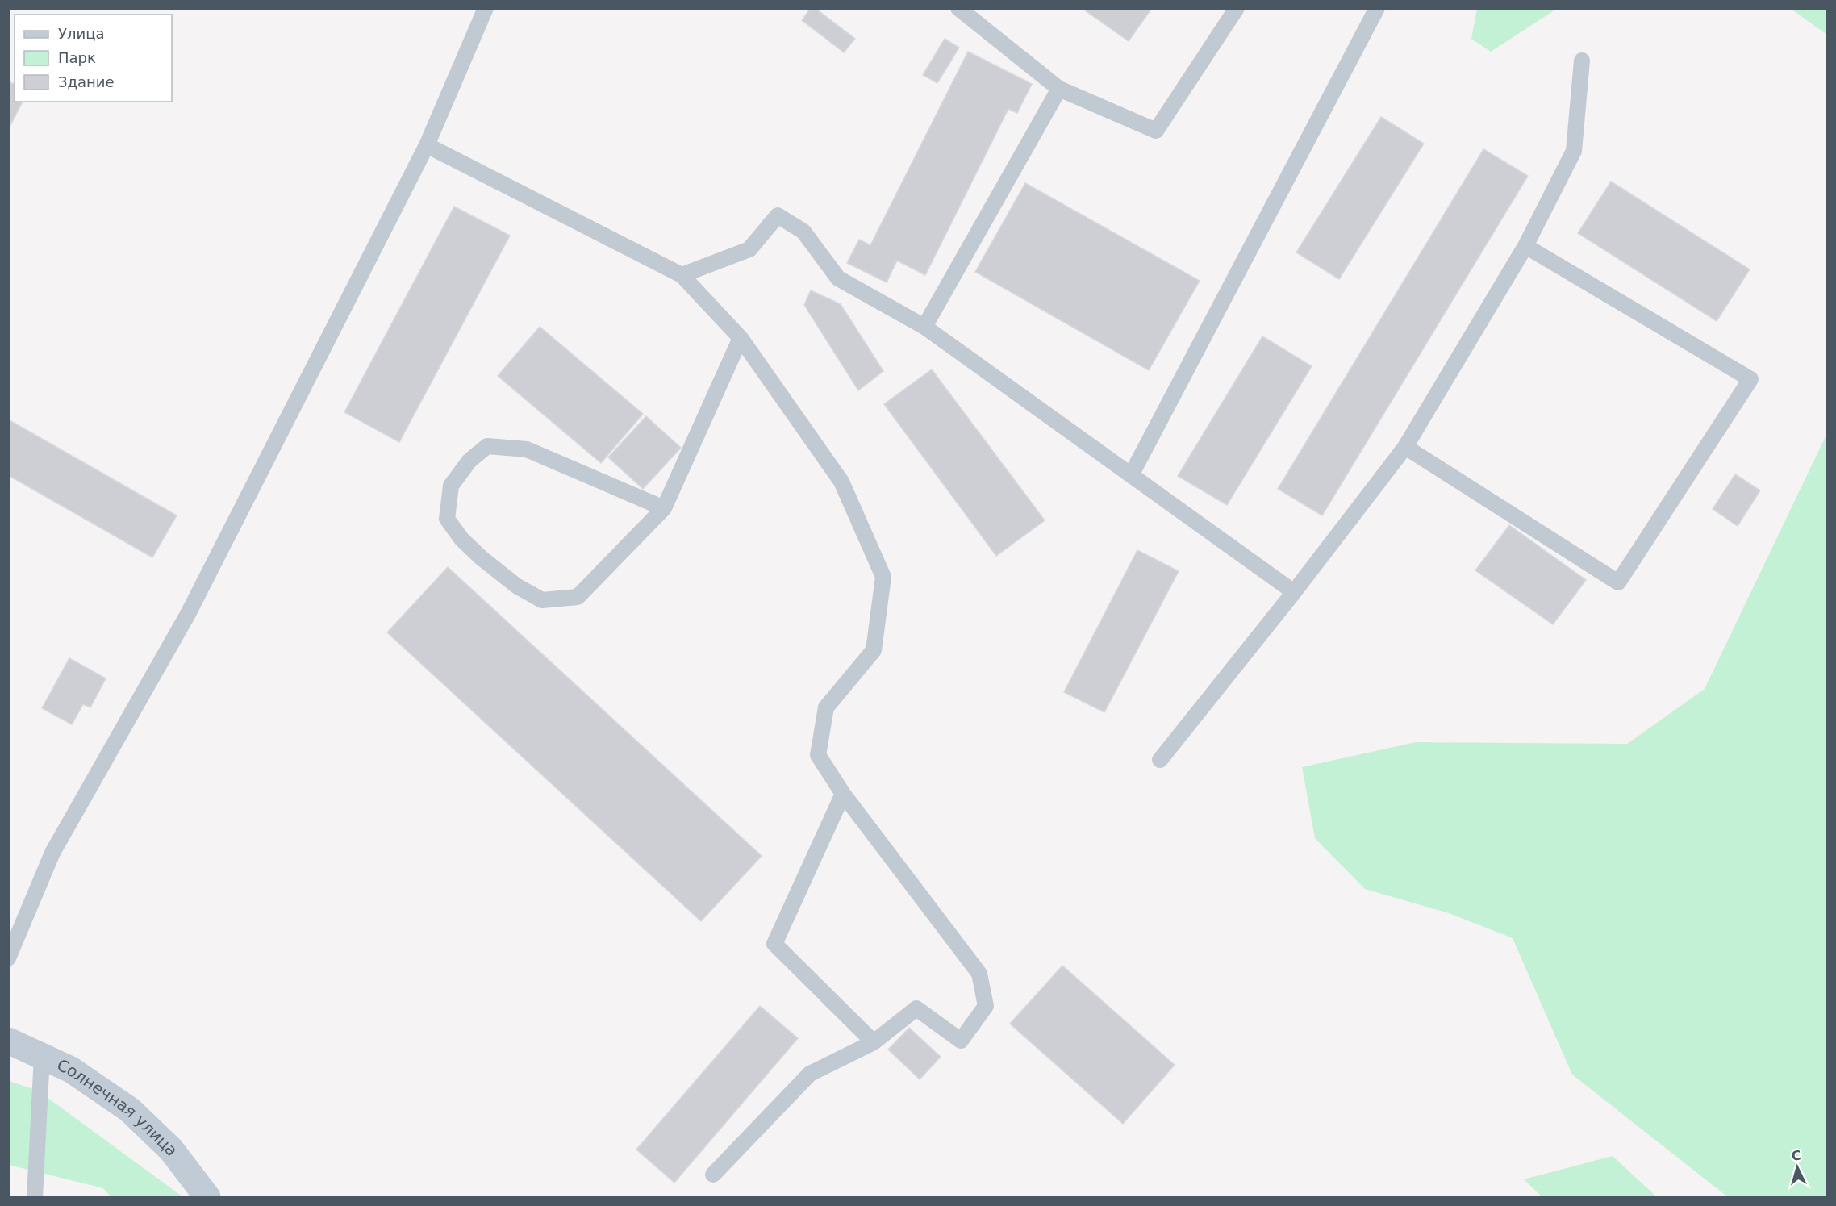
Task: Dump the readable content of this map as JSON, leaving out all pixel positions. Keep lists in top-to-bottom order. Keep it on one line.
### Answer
{"streets":{"street":["Солнечная улица"]},"legend":["Улица","Парк","Здание"],"north":"top"}
